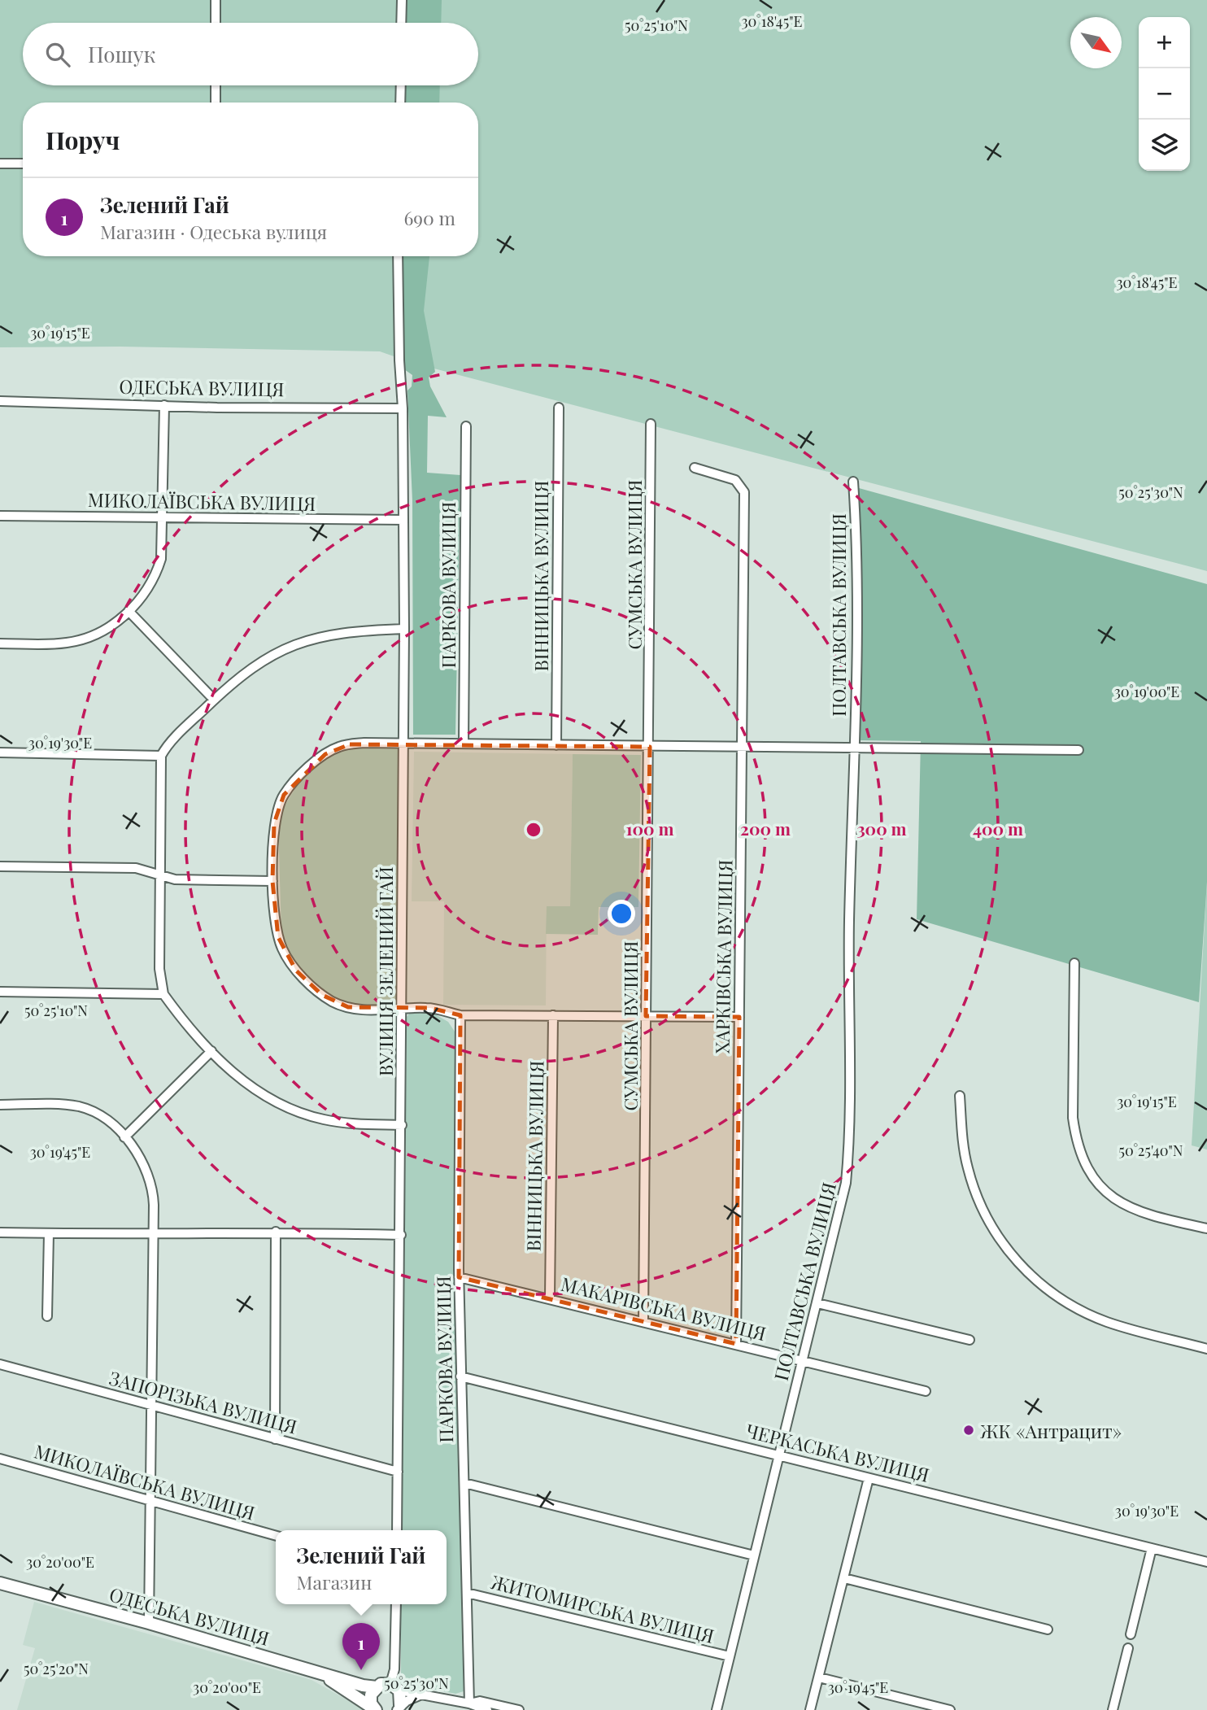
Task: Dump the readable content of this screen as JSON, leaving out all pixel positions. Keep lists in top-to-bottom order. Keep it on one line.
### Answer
{"streets":{"main road":["ОДЕСЬКА ВУЛИЦЯ"],"street":["МИКОЛАЇВСЬКА ВУЛИЦЯ","СУМСЬКА ВУЛИЦЯ","ВІННИЦЬКА ВУЛИЦЯ","ПАРКОВА ВУЛИЦЯ","ПОЛТАВСЬКА ВУЛИЦЯ","ХАРКІВСЬКА ВУЛИЦЯ","ВУЛИЦЯ ЗЕЛЕНИЙ ГАЙ","МАКАРІВСЬКА ВУЛИЦЯ","ЗАПОРІЗЬКА ВУЛИЦЯ","ЧЕРКАСЬКА ВУЛИЦЯ","ЖИТОМИРСЬКА ВУЛИЦЯ"]},"crossings":[["ОДЕСЬКА ВУЛИЦЯ","ВУЛИЦЯ ЗЕЛЕНИЙ ГАЙ"],["МИКОЛАЇВСЬКА ВУЛИЦЯ","ВУЛИЦЯ ЗЕЛЕНИЙ ГАЙ"],["СУМСЬКА ВУЛИЦЯ","МАКАРІВСЬКА ВУЛИЦЯ"],["ВІННИЦЬКА ВУЛИЦЯ","МАКАРІВСЬКА ВУЛИЦЯ"],["ПАРКОВА ВУЛИЦЯ","МАКАРІВСЬКА ВУЛИЦЯ"],["ПАРКОВА ВУЛИЦЯ","ЧЕРКАСЬКА ВУЛИЦЯ"],["ПАРКОВА ВУЛИЦЯ","ЖИТОМИРСЬКА ВУЛИЦЯ"],["ПОЛТАВСЬКА ВУЛИЦЯ","МАКАРІВСЬКА ВУЛИЦЯ"],["ПОЛТАВСЬКА ВУЛИЦЯ","ЧЕРКАСЬКА ВУЛИЦЯ"],["ПОЛТАВСЬКА ВУЛИЦЯ","ЖИТОМИРСЬКА ВУЛИЦЯ"],["ХАРКІВСЬКА ВУЛИЦЯ","МАКАРІВСЬКА ВУЛИЦЯ"],["ВУЛИЦЯ ЗЕЛЕНИЙ ГАЙ","ЗАПОРІЗЬКА ВУЛИЦЯ"]],"places":["ЖК «Антрацит»"],"north":"bottom right","page":{"map_buttons":["+","−"],"search":"Пошук","heading":"Поруч","list":[{"mark":"1","name":"Зелений Гай","note":"Магазин · Одеська вулиця","value":"690 m"}],"popup":["Зелений Гай","Магазин"],"pins":"1"},"coordinates":["30°18'45\"E","50°25'10\"N","30°19'15\"E","50°25'30\"N","30°19'00\"E","30°19'30\"E","50°25'40\"N","30°19'45\"E","30°20'00\"E","50°25'20\"N"],"rings":["100 m","200 m","300 m","400 m"]}
